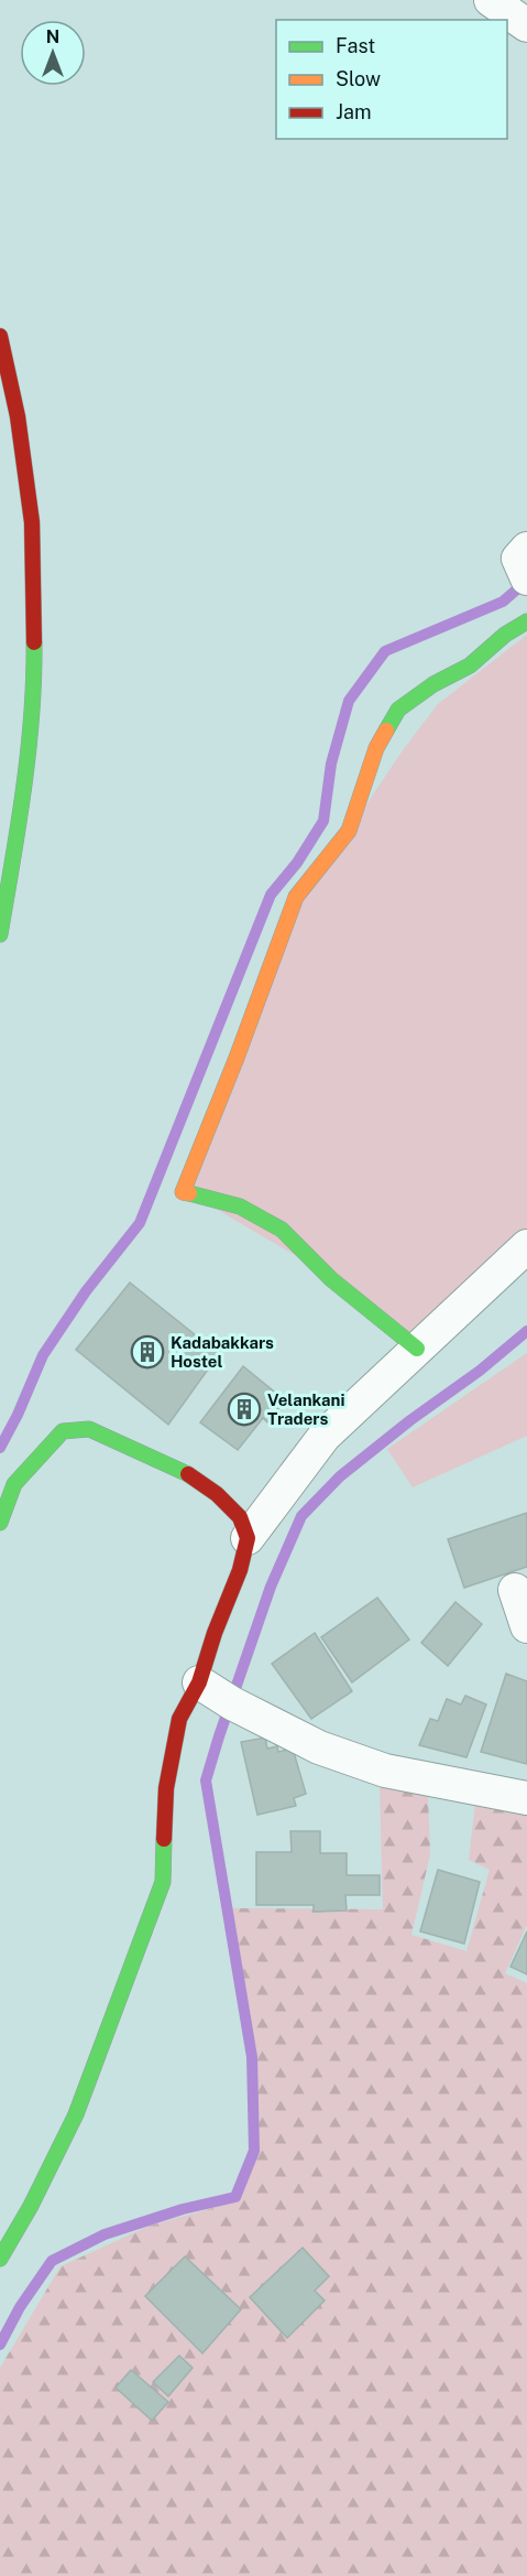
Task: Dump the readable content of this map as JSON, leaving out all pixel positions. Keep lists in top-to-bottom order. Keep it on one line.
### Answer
{"places":{"building":["Kadabakkars Hostel","Velankani Traders"]},"legend":["Fast","Slow","Jam"],"north":"top"}
